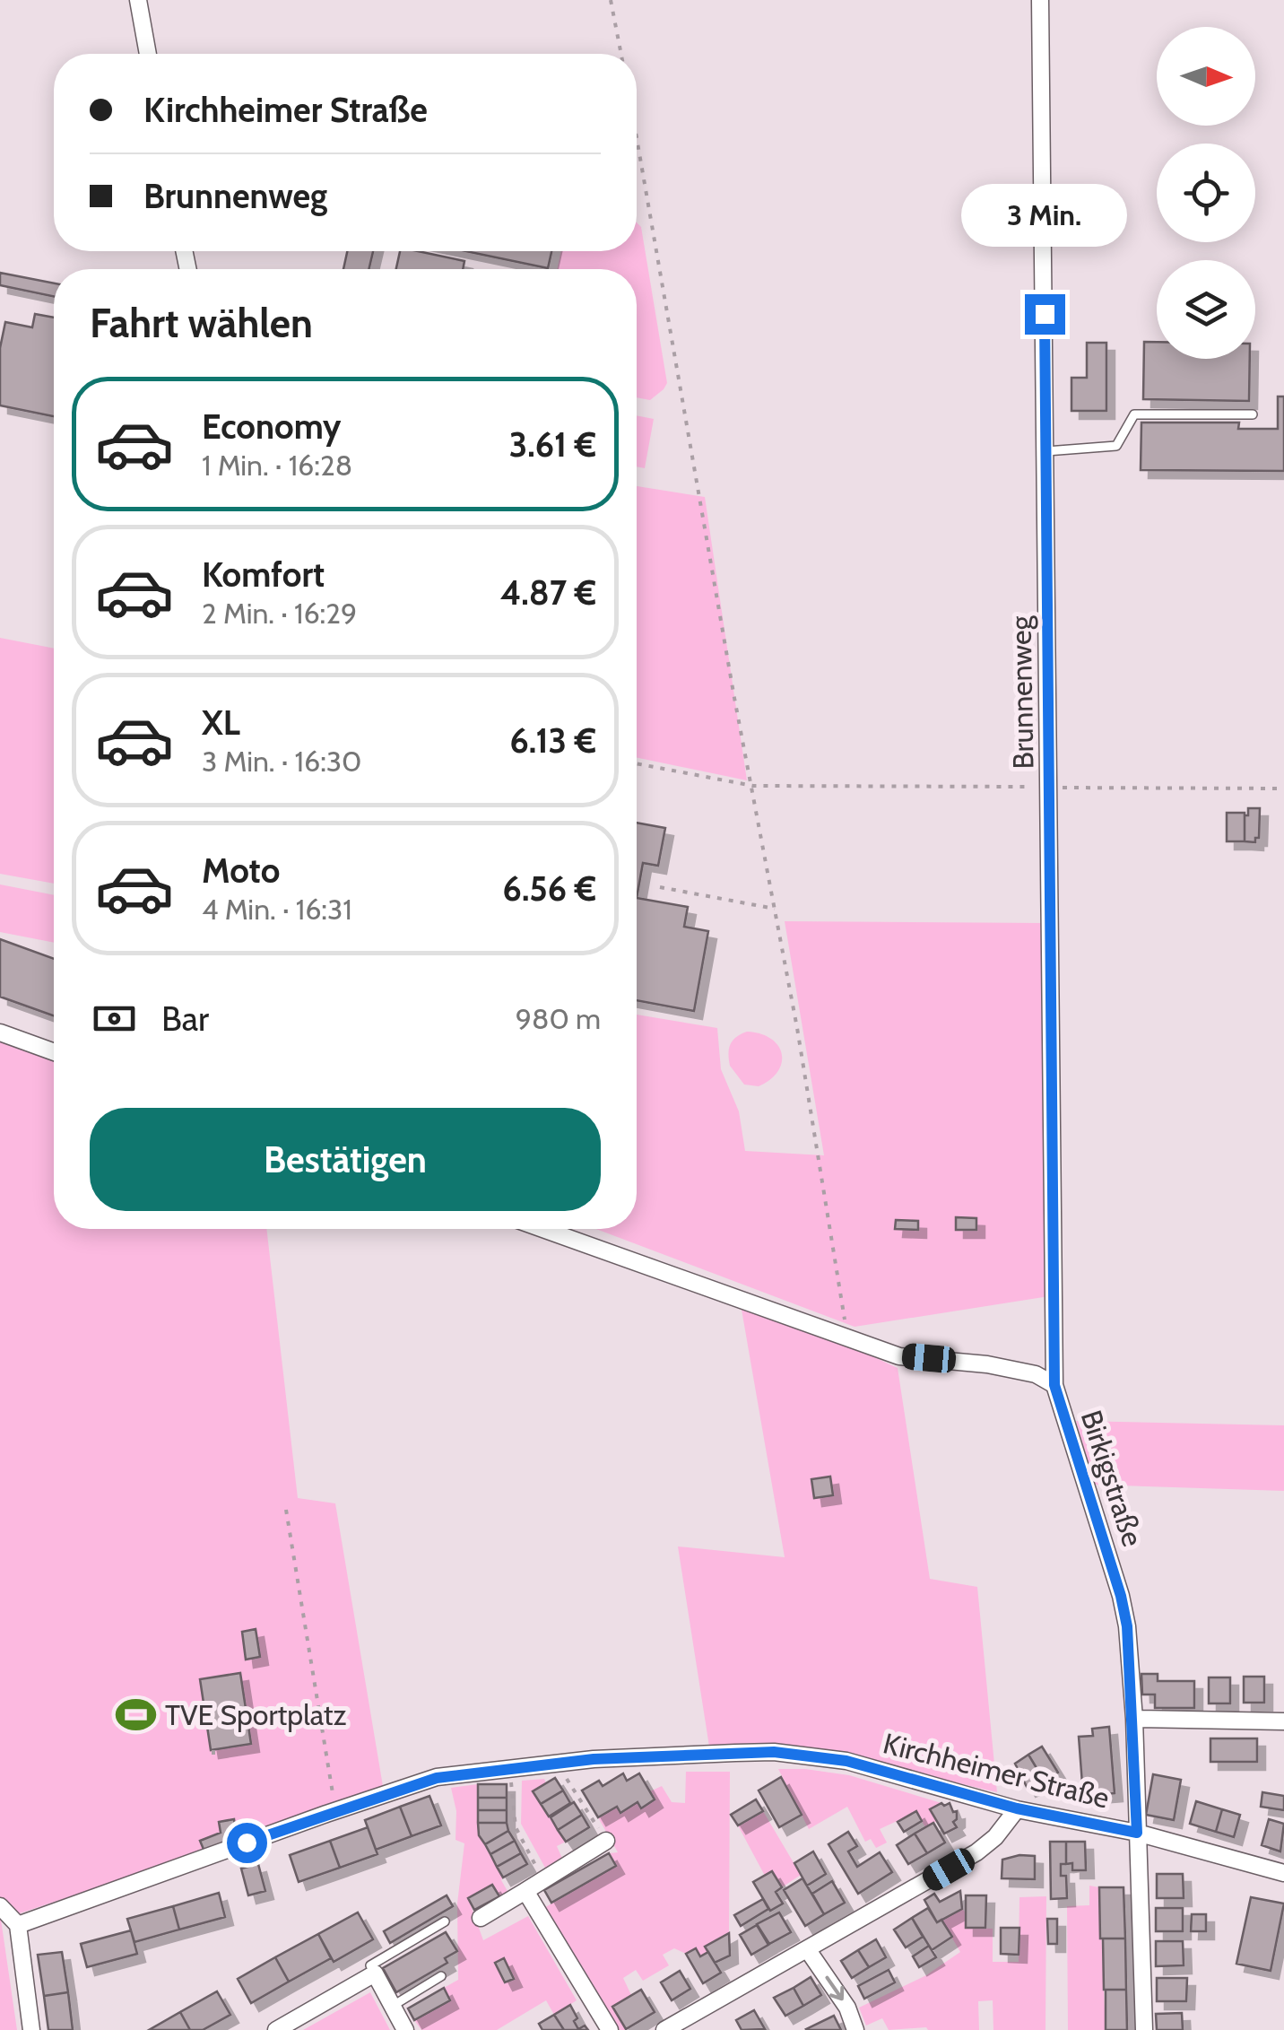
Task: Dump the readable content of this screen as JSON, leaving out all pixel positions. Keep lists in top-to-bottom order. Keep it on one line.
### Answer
{"streets":{"street":["Brunnenweg","Birkigstraße","Kirchheimer Straße"]},"crossings":[["Brunnenweg","Birkigstraße"],["Birkigstraße","Kirchheimer Straße"]],"places":{"sports":["TVE Sportplatz"]},"north":"right","page":{"banner":["Kirchheimer Straße","Brunnenweg"],"bubble":"3 Min.","heading":"Fahrt wählen","list":[{"name":"Economy","note":"1 Min. · 16:28","value":"3.61 €"},{"name":"Komfort","note":"2 Min. · 16:29","value":"4.87 €"},{"name":"XL","note":"3 Min. · 16:30","value":"6.13 €"},{"name":"Moto","note":"4 Min. · 16:31","value":"6.56 €"}],"pay":["Bar","980 m"],"buttons":"Bestätigen"}}
